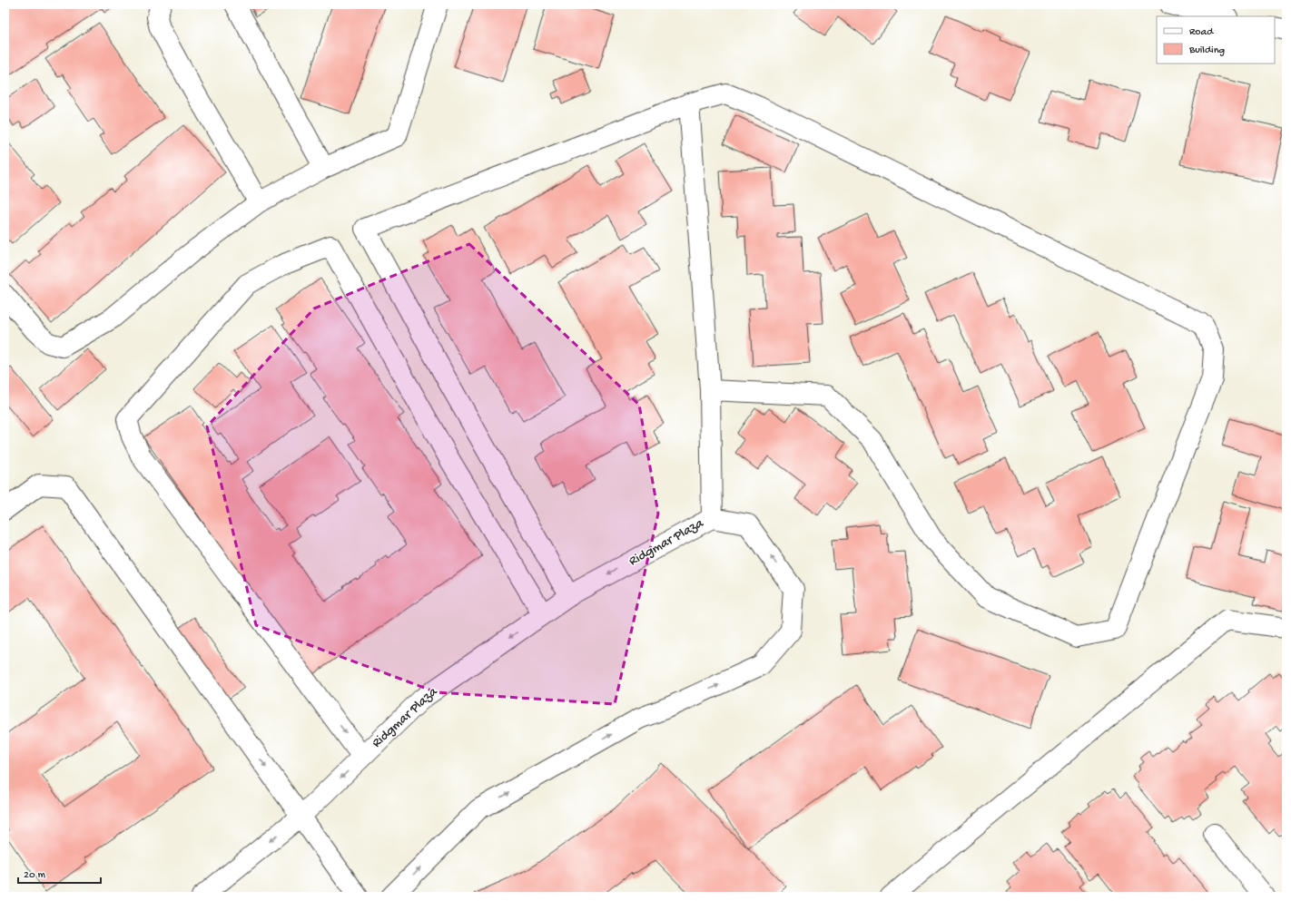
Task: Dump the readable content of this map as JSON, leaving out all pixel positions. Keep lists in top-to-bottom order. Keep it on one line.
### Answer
{"streets":{"street":["Ridgmar Plaza"]},"legend":["Road","Building"],"scale_bar":"20 m"}
